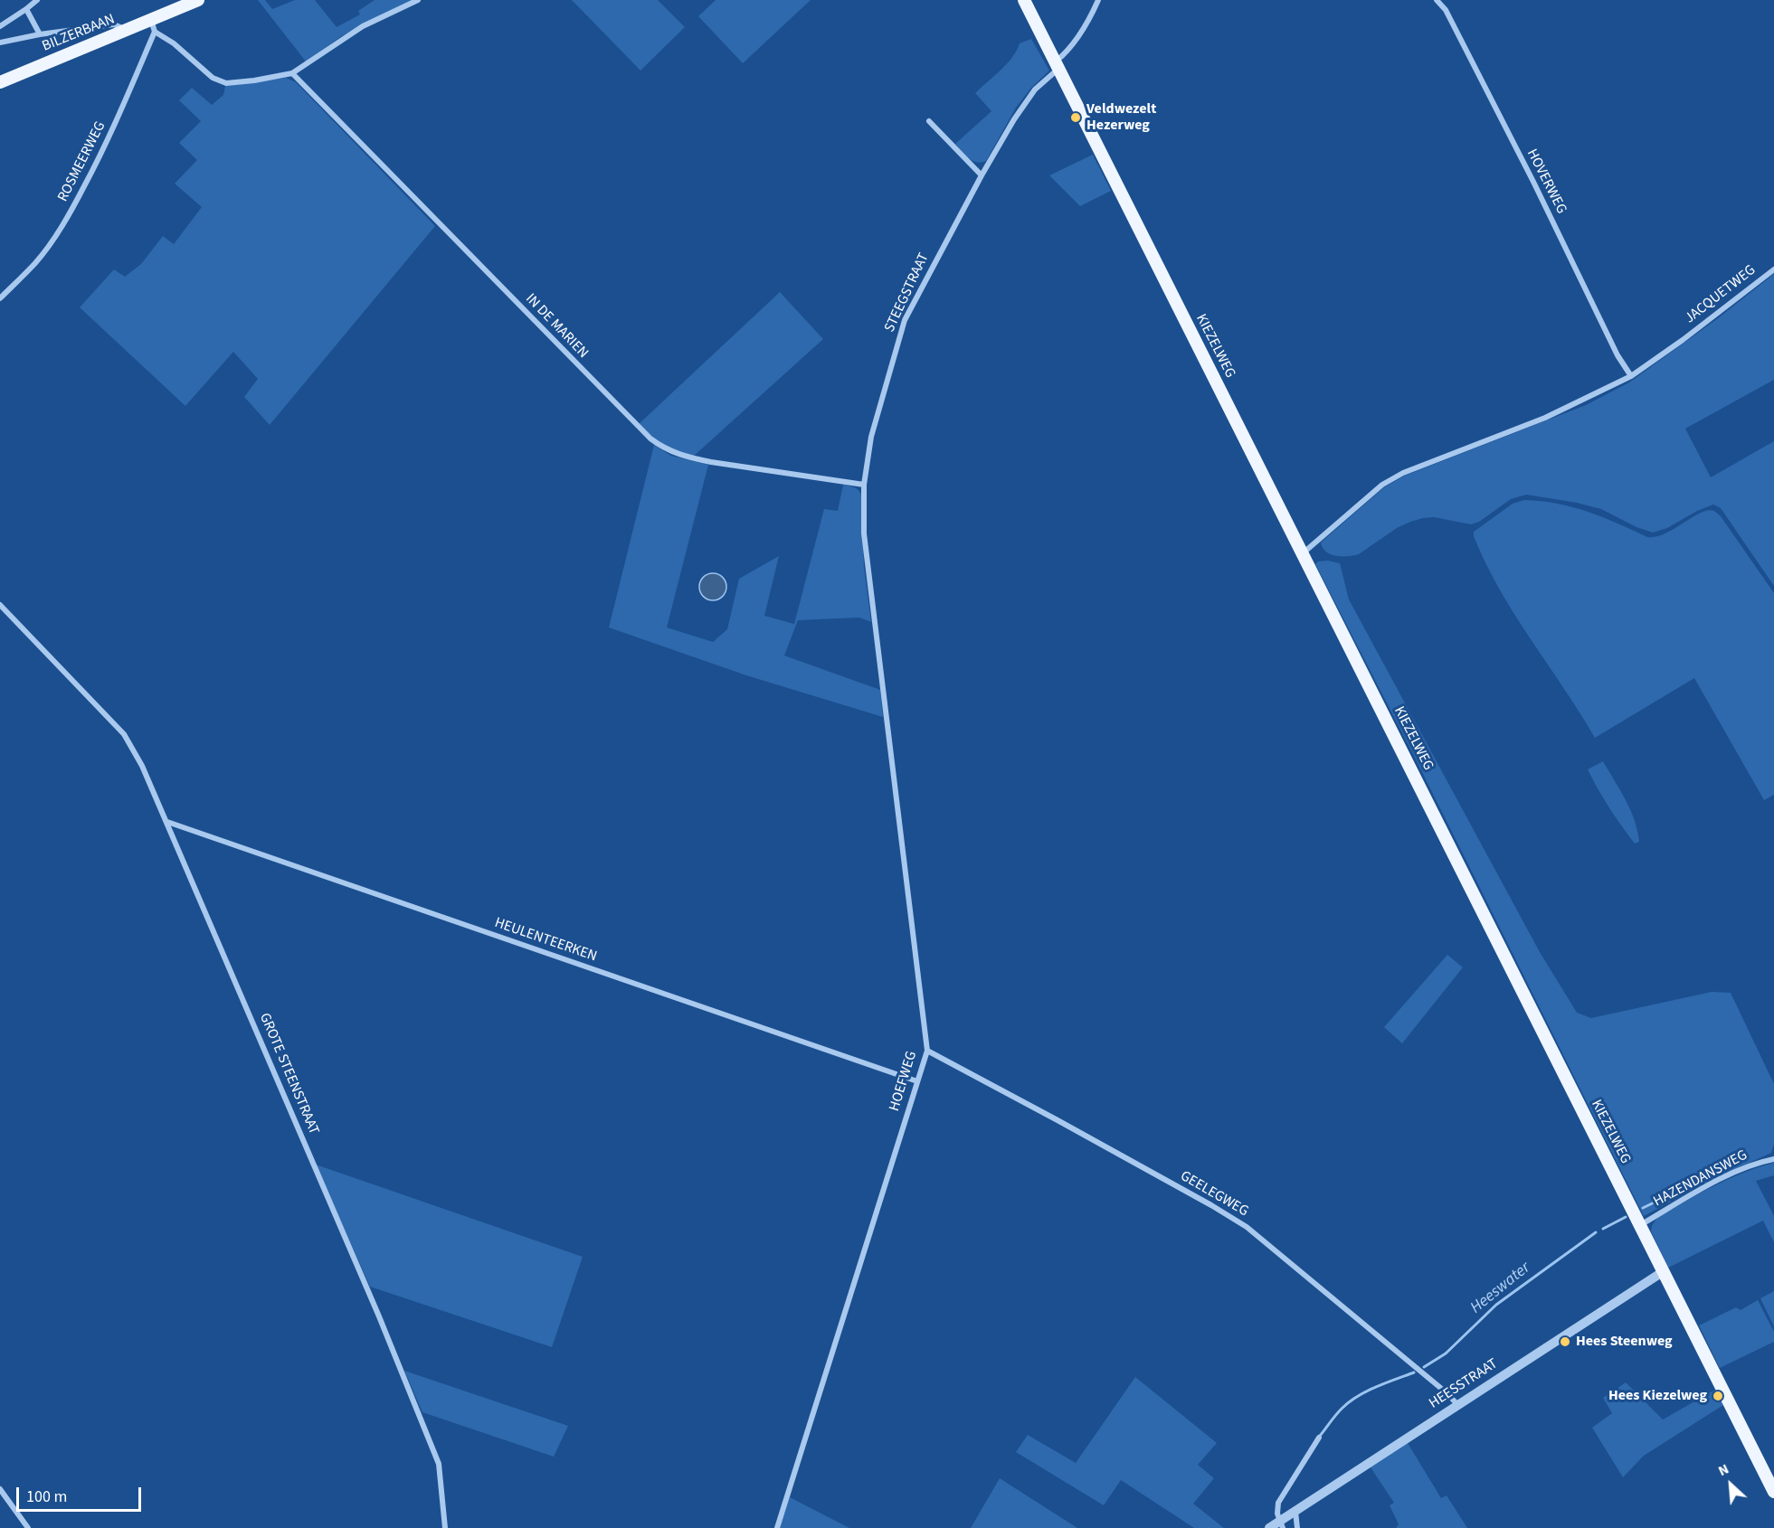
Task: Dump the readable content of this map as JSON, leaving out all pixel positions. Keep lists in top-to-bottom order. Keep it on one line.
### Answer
{"streets":{"main road":["BILZERBAAN","KIEZELWEG"],"street":["ROSMEERWEG","HOVERWEG","STEEGSTRAAT","JACQUETWEG","IN DE MARIEN","HEULENTEERKEN","GROTE STEENSTRAAT","HOEFWEG","HAZENDANSWEG","GEELEGWEG","HEESSTRAAT"]},"crossings":[["HOVERWEG","JACQUETWEG"],["STEEGSTRAAT","IN DE MARIEN"],["STEEGSTRAAT","KIEZELWEG"],["STEEGSTRAAT","HOEFWEG"],["JACQUETWEG","KIEZELWEG"],["KIEZELWEG","HAZENDANSWEG"],["KIEZELWEG","HEESSTRAAT"],["HEULENTEERKEN","GROTE STEENSTRAAT"],["HEULENTEERKEN","HOEFWEG"],["HOEFWEG","GEELEGWEG"],["GEELEGWEG","HEESSTRAAT"]],"water":["Heeswater"],"places":["Veldwezelt Hezerweg","Hees Steenweg","Hees Kiezelweg"],"scale_bar":"100 m","north":"top left"}
